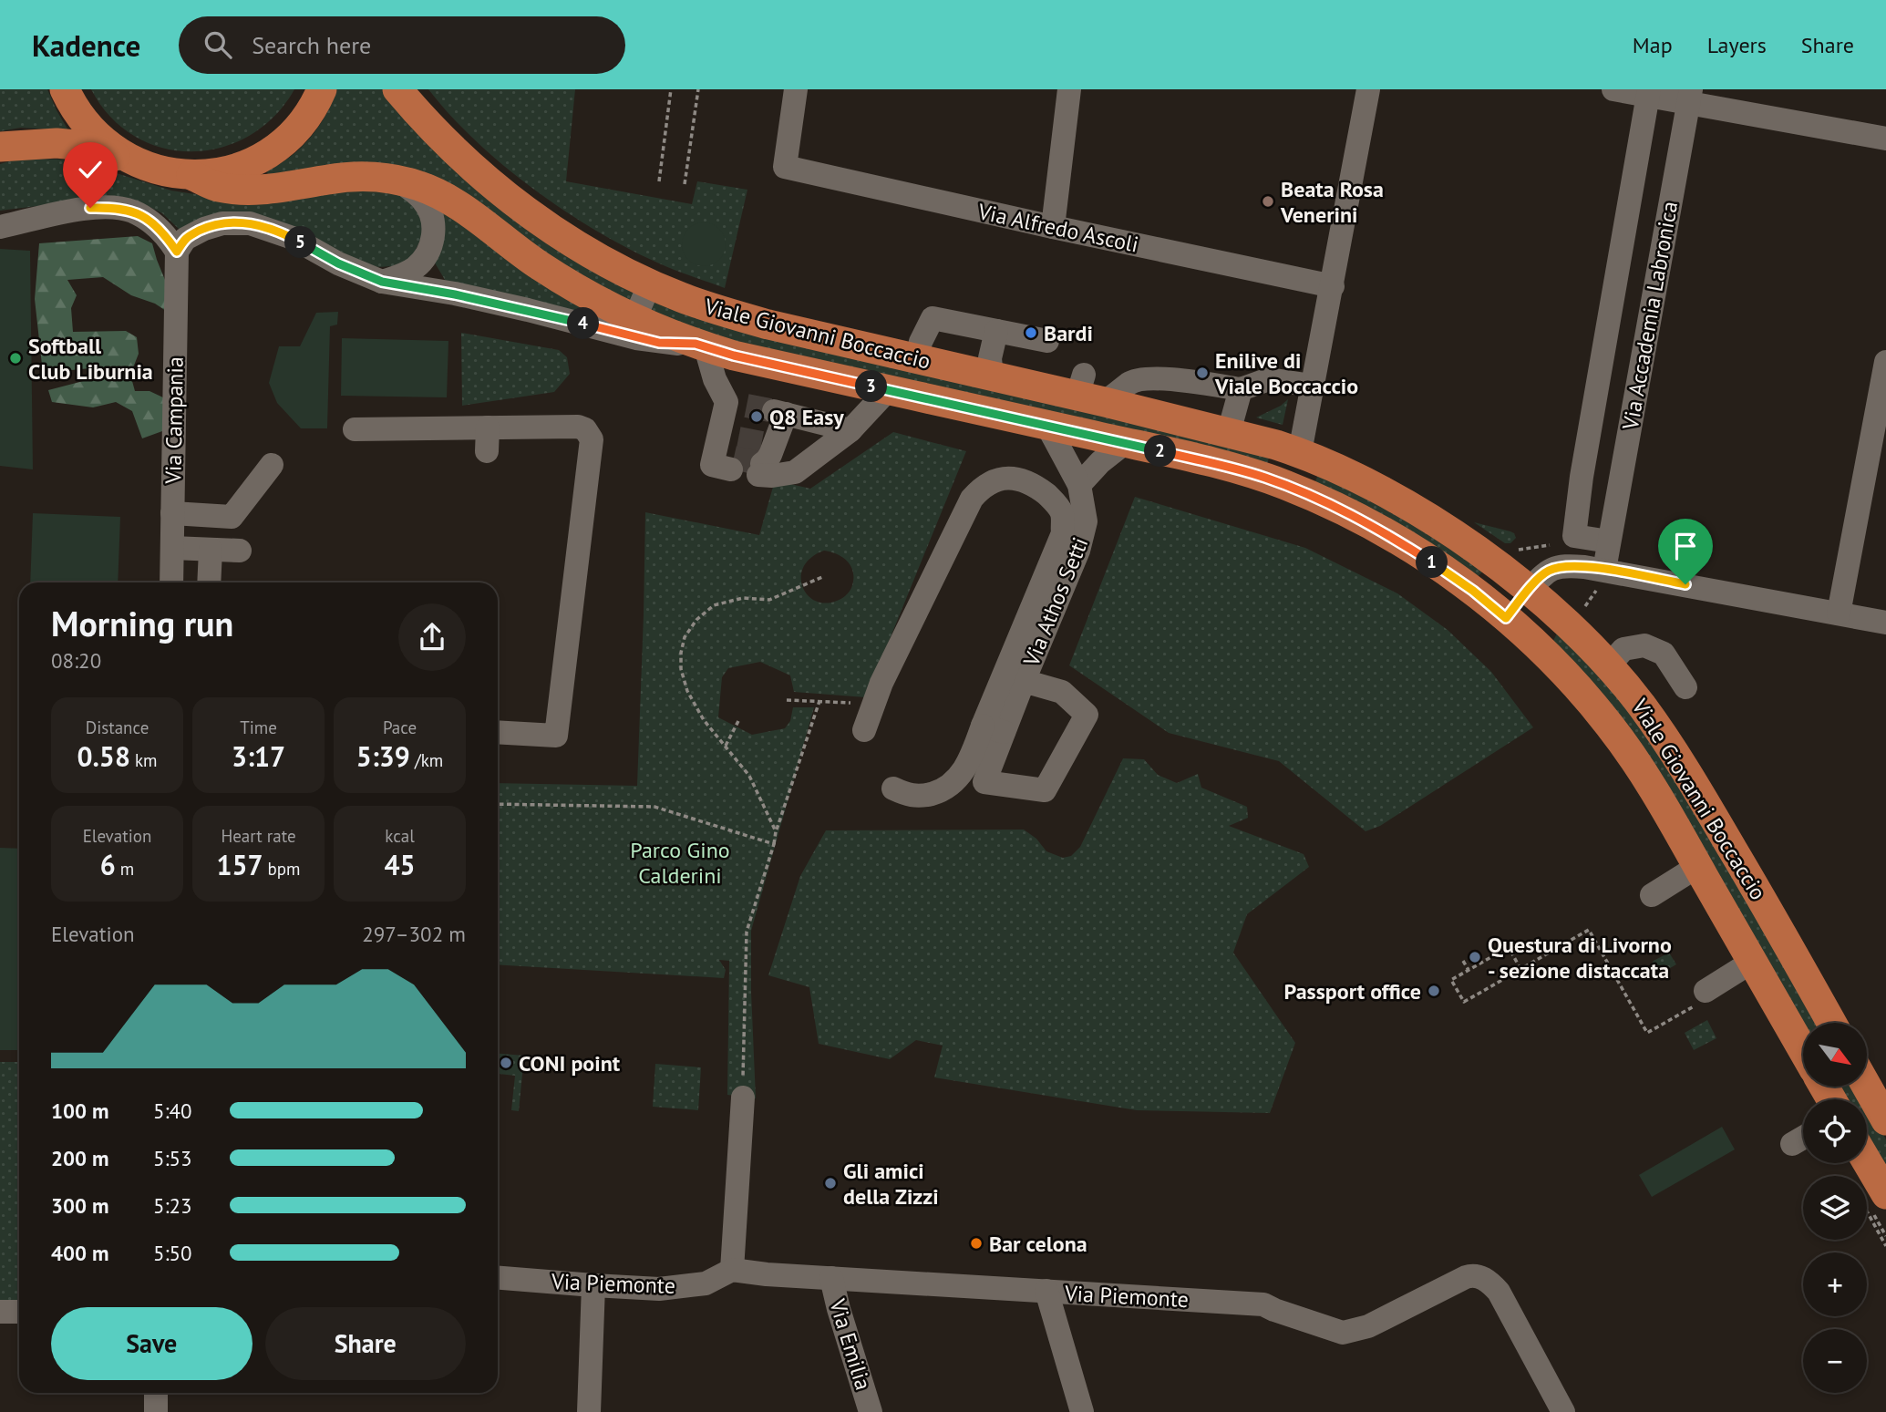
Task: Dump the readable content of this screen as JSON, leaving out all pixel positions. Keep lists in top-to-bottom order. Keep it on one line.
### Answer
{"streets":{"main road":["Viale Giovanni Boccaccio"],"street":["Via Alfredo Ascoli","Via Accademia Labronica","Via Campania","Via Athos Setti","Via Piemonte","Via Emilia"]},"crossings":[["Viale Giovanni Boccaccio","Via Campania"],["Viale Giovanni Boccaccio","Via Athos Setti"],["Via Piemonte","Via Emilia"]],"parks":["Parco Gino Calderini"],"places":["Beata Rosa Venerini","Bardi","Softball Club Liburnia","Enilive di Viale Boccaccio","Q8 Easy","Questura di Livorno - sezione distaccata","Passport office","CONI point","Gli amici della Zizzi","Bar celona"],"north":"bottom right","page":{"header":"Kadence","search":"Search here","nav":["Map","Layers","Share"],"pins":["5","4","3","2","1"],"heading":["Morning run","08:20"],"stats":[["Distance","0.58 km"],["Time","3:17"],["Pace","5:39 /km"],["Elevation","6 m"],["Heart rate","157 bpm"],["kcal","45"]],"chart":["Elevation","297–302 m"],"map_buttons":["+","−"],"list":[{"name":"100 m","note":"5:40"},{"name":"200 m","note":"5:53"},{"name":"300 m","note":"5:23"},{"name":"400 m","note":"5:50"}],"buttons":["Save","Share"]}}
